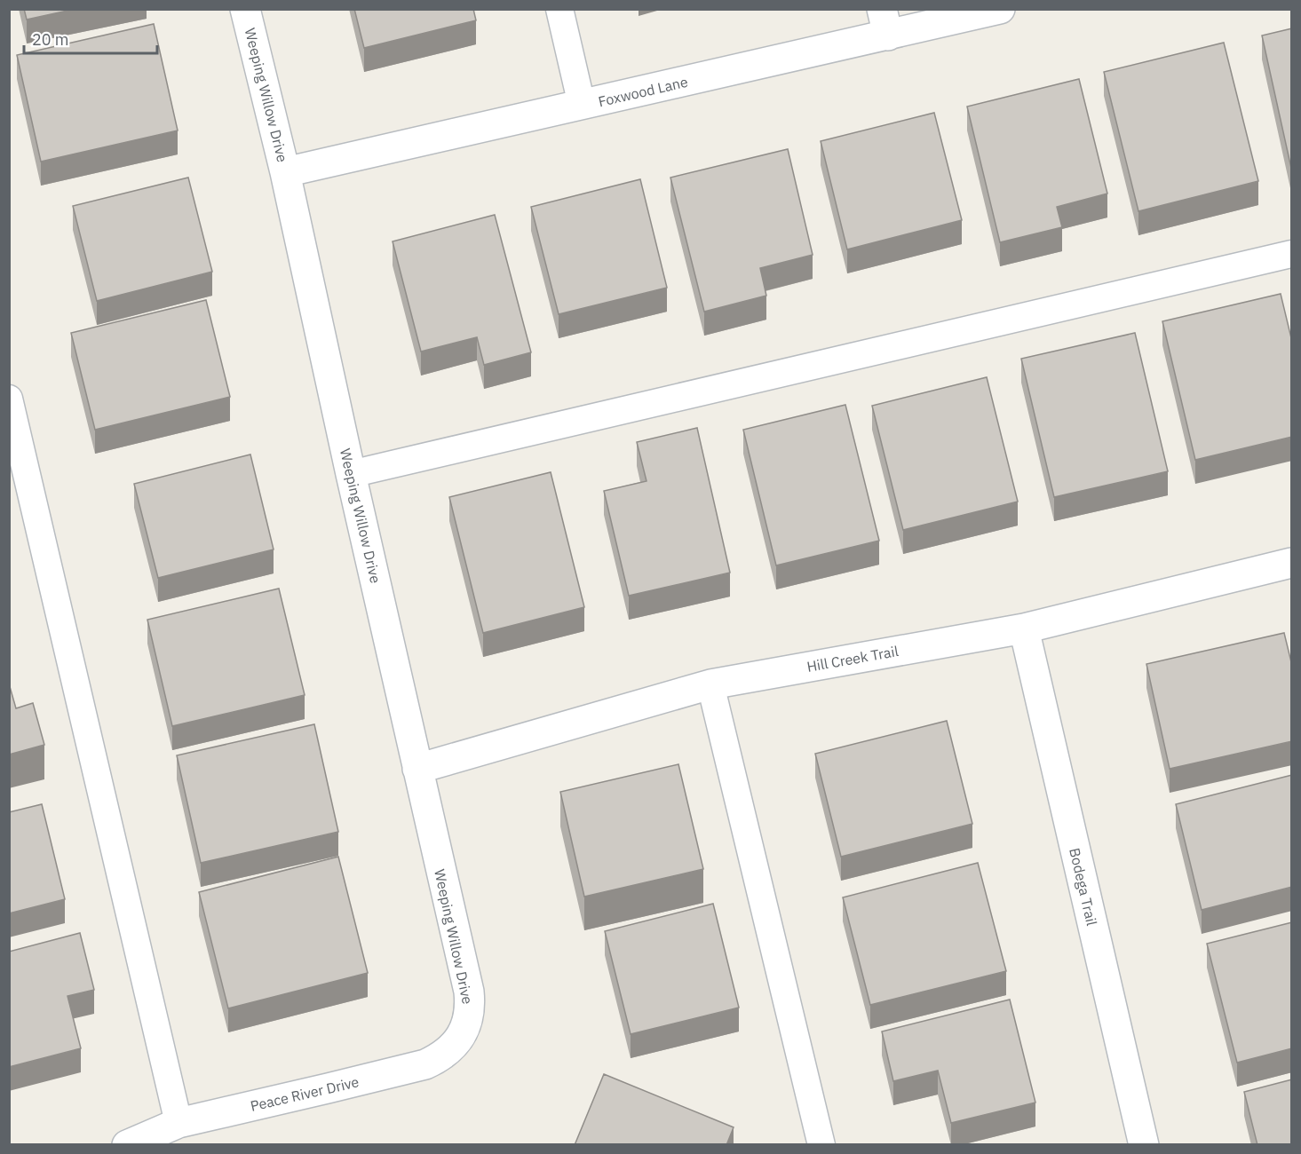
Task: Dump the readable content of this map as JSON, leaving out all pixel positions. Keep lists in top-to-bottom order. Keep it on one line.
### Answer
{"streets":{"street":["Foxwood Lane","Weeping Willow Drive","Hill Creek Trail","Bodega Trail","Peace River Drive"]},"crossings":[["Foxwood Lane","Weeping Willow Drive"],["Weeping Willow Drive","Hill Creek Trail"],["Weeping Willow Drive","Peace River Drive"],["Hill Creek Trail","Bodega Trail"]],"scale_bar":"20 m"}
